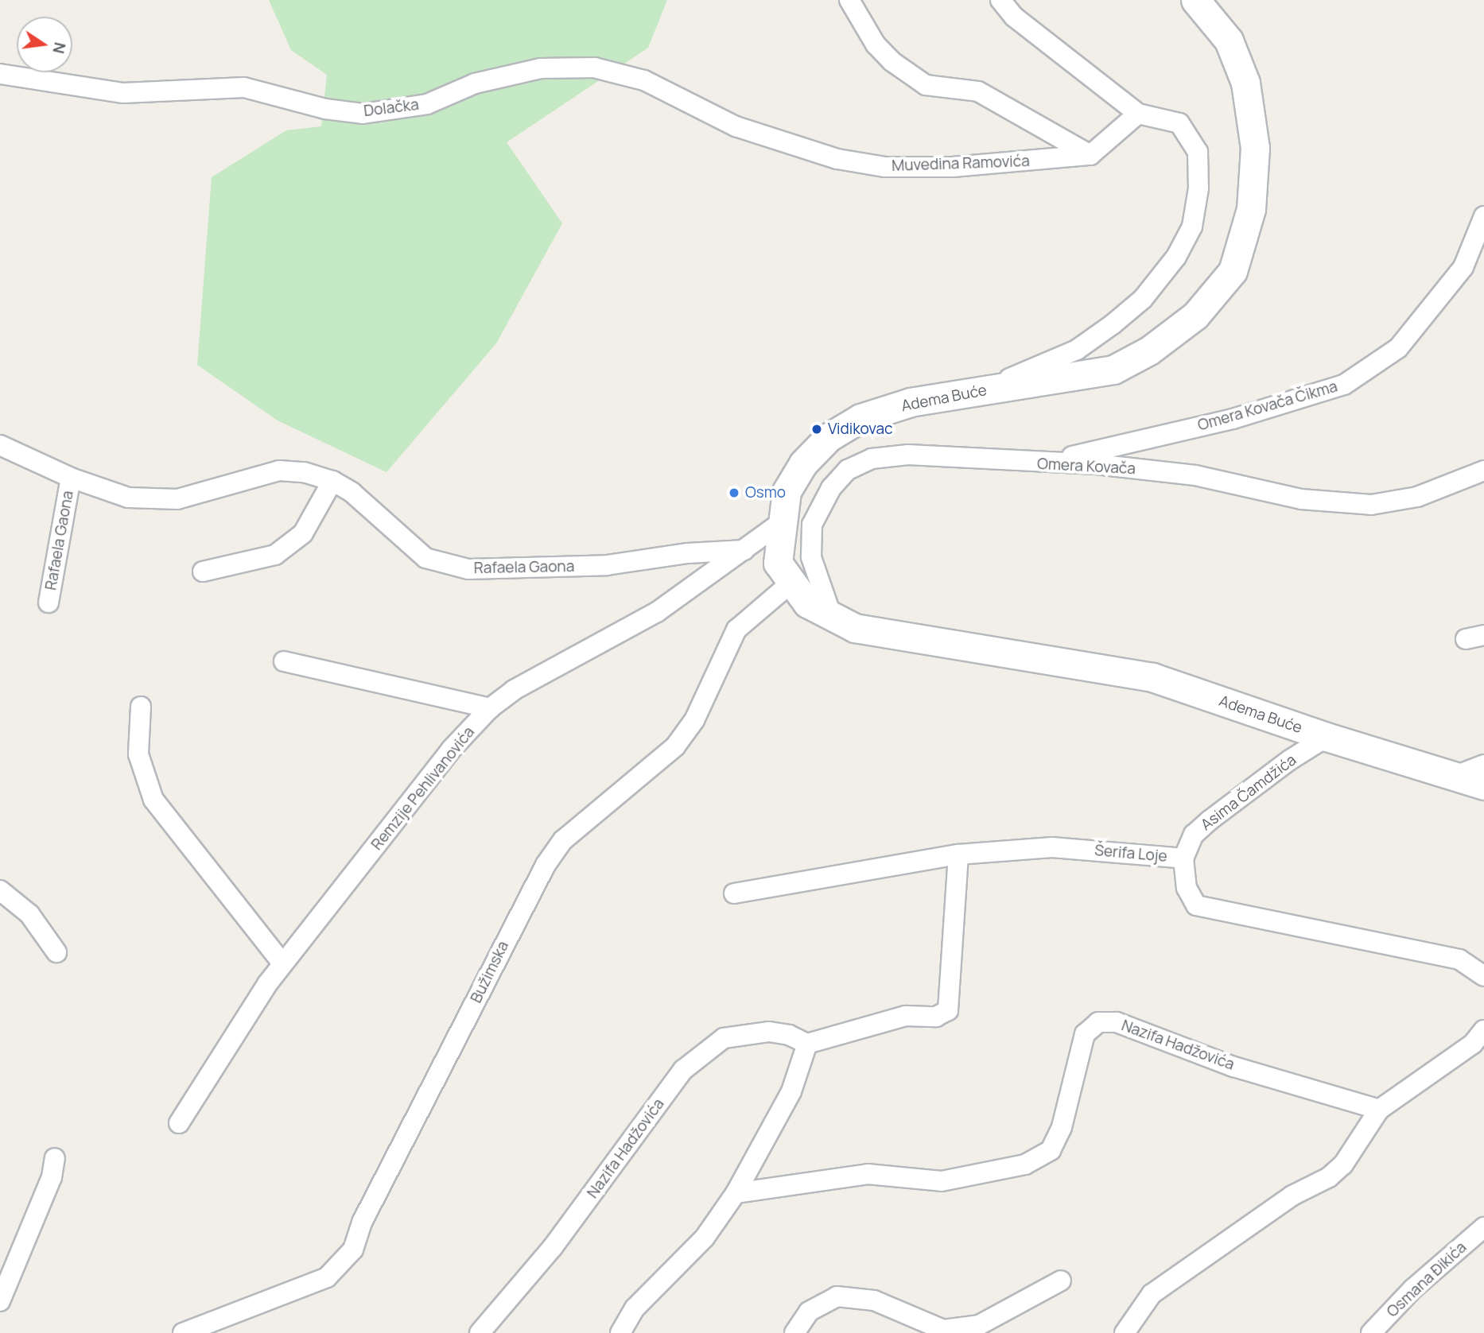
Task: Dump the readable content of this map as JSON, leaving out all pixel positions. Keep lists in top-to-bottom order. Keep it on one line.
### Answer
{"streets":{"street":["Dolačka","Muvedina Ramovića","Adema Buće","Omera Kovača Čikma","Omera Kovača","Rafaela Gaona","Remzije Pehlivanovića","Asima Čamdžića","Šerifa Loje","Bužimska","Nazifa Hadžovića","Osmana Đikića"]},"crossings":[["Dolačka","Muvedina Ramovića"],["Adema Buće","Omera Kovača"],["Adema Buće","Remzije Pehlivanovića"],["Adema Buće","Asima Čamdžića"],["Adema Buće","Bužimska"],["Omera Kovača Čikma","Omera Kovača"],["Rafaela Gaona","Remzije Pehlivanovića"],["Asima Čamdžića","Šerifa Loje"]],"places":["Vidikovac","Osmo"],"north":"right"}
